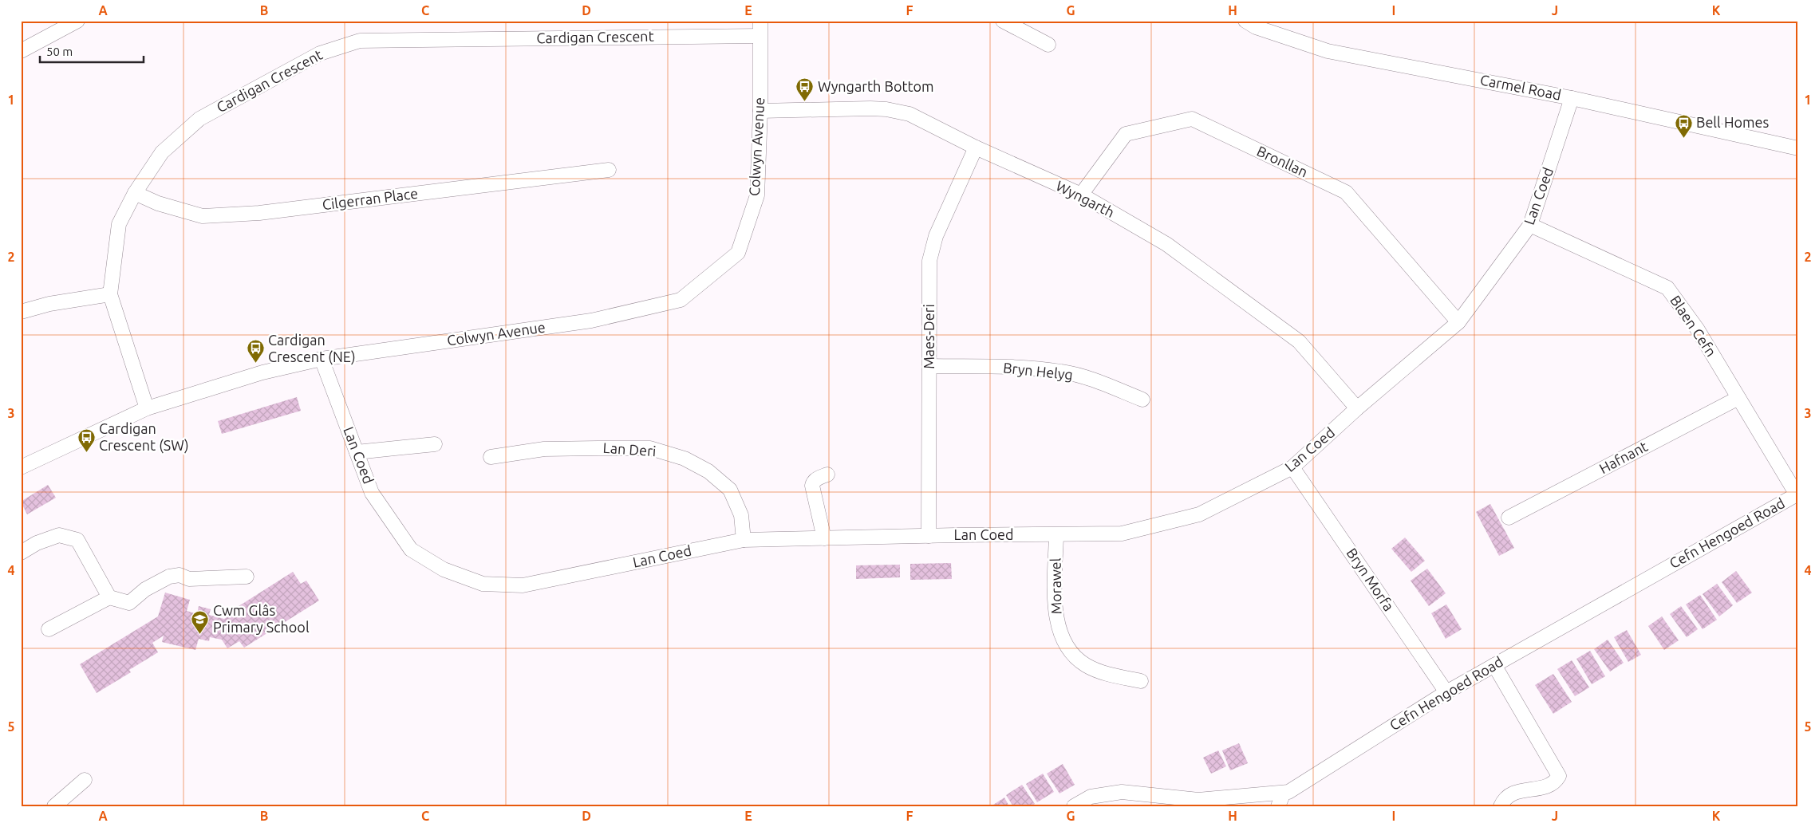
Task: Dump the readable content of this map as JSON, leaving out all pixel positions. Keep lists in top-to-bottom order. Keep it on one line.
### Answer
{"streets":{"street":["Cardigan Crescent","Carmel Road","Colwyn Avenue","Bronllan","Lan Coed","Cilgerran Place","Wyngarth","Blaen Cefn","Maes-Deri","Bryn Helyg","Lan Deri","Hafnant","Cefn Hengoed Road","Bryn Morfa","Morawel"]},"crossings":[["Cardigan Crescent","Colwyn Avenue"],["Cardigan Crescent","Cilgerran Place"],["Carmel Road","Lan Coed"],["Colwyn Avenue","Lan Coed"],["Colwyn Avenue","Wyngarth"],["Bronllan","Lan Coed"],["Bronllan","Wyngarth"],["Lan Coed","Wyngarth"],["Lan Coed","Blaen Cefn"],["Lan Coed","Maes-Deri"],["Lan Coed","Lan Deri"],["Lan Coed","Bryn Morfa"],["Lan Coed","Morawel"],["Wyngarth","Maes-Deri"],["Blaen Cefn","Hafnant"],["Blaen Cefn","Cefn Hengoed Road"],["Maes-Deri","Bryn Helyg"],["Cefn Hengoed Road","Bryn Morfa"]],"places":{"bus stop":["Wyngarth Bottom","Bell Homes","Cardigan Crescent (NE)","Cardigan Crescent (SW)"],"school or university":["Cwm Glâs Primary School"]},"scale_bar":"50 m","grid":{"columns":["A","B","C","D","E","F","G","H","I","J","K"],"rows":["1","2","3","4","5"]}}
